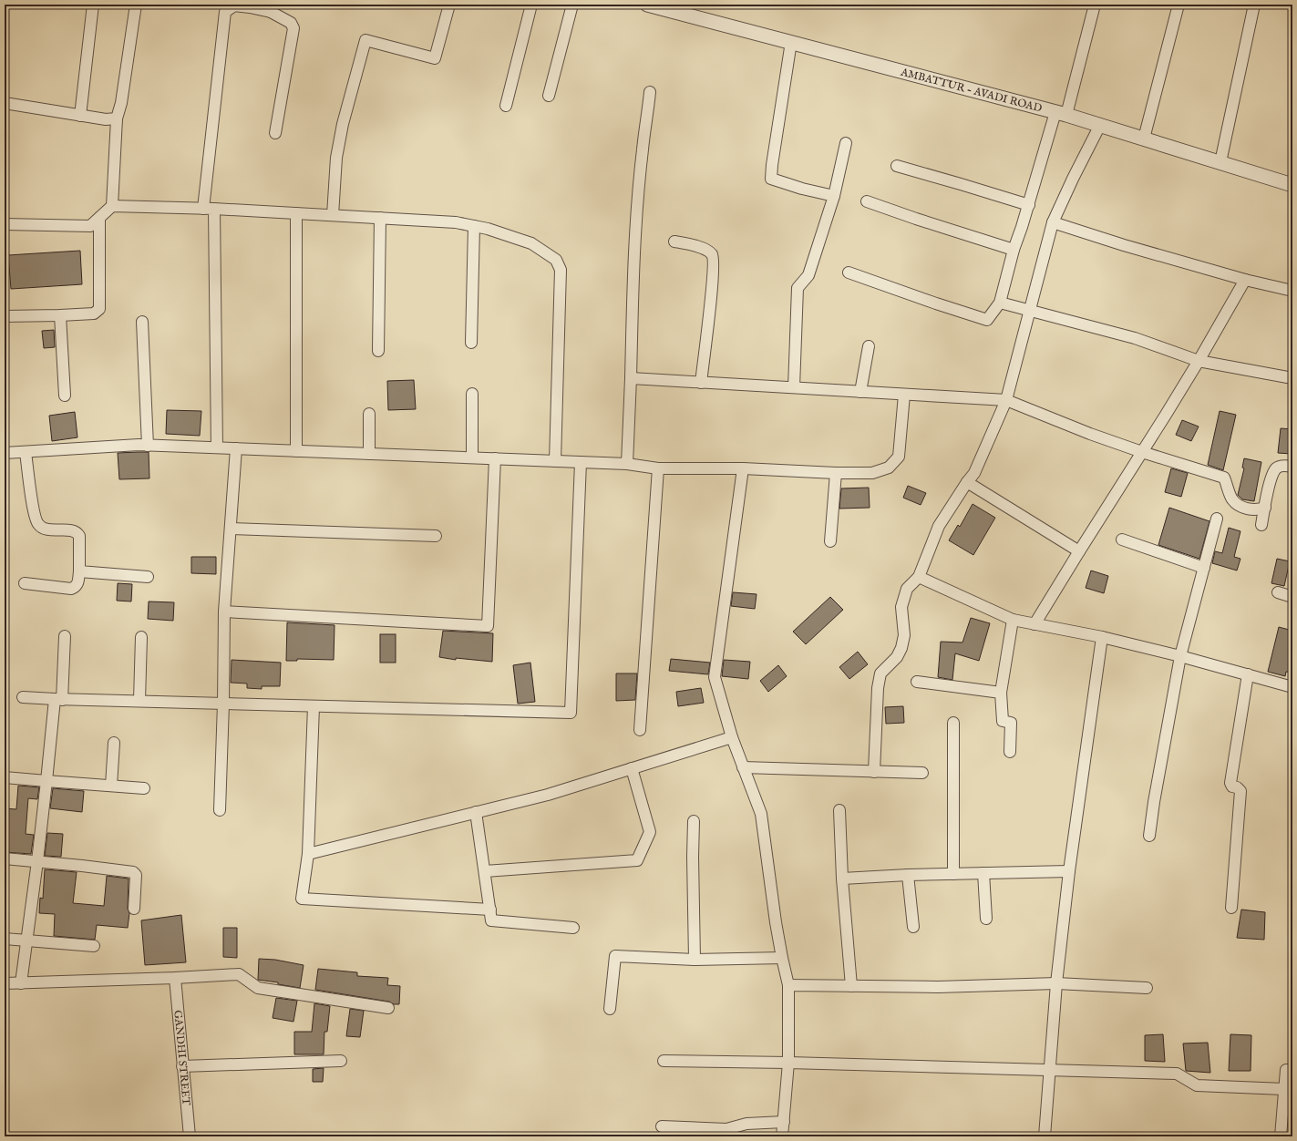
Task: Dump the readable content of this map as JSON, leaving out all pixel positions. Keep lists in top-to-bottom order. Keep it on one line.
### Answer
{"streets":{"street":["AMBATTUR - AVADI ROAD","GANDHI STREET"]}}
